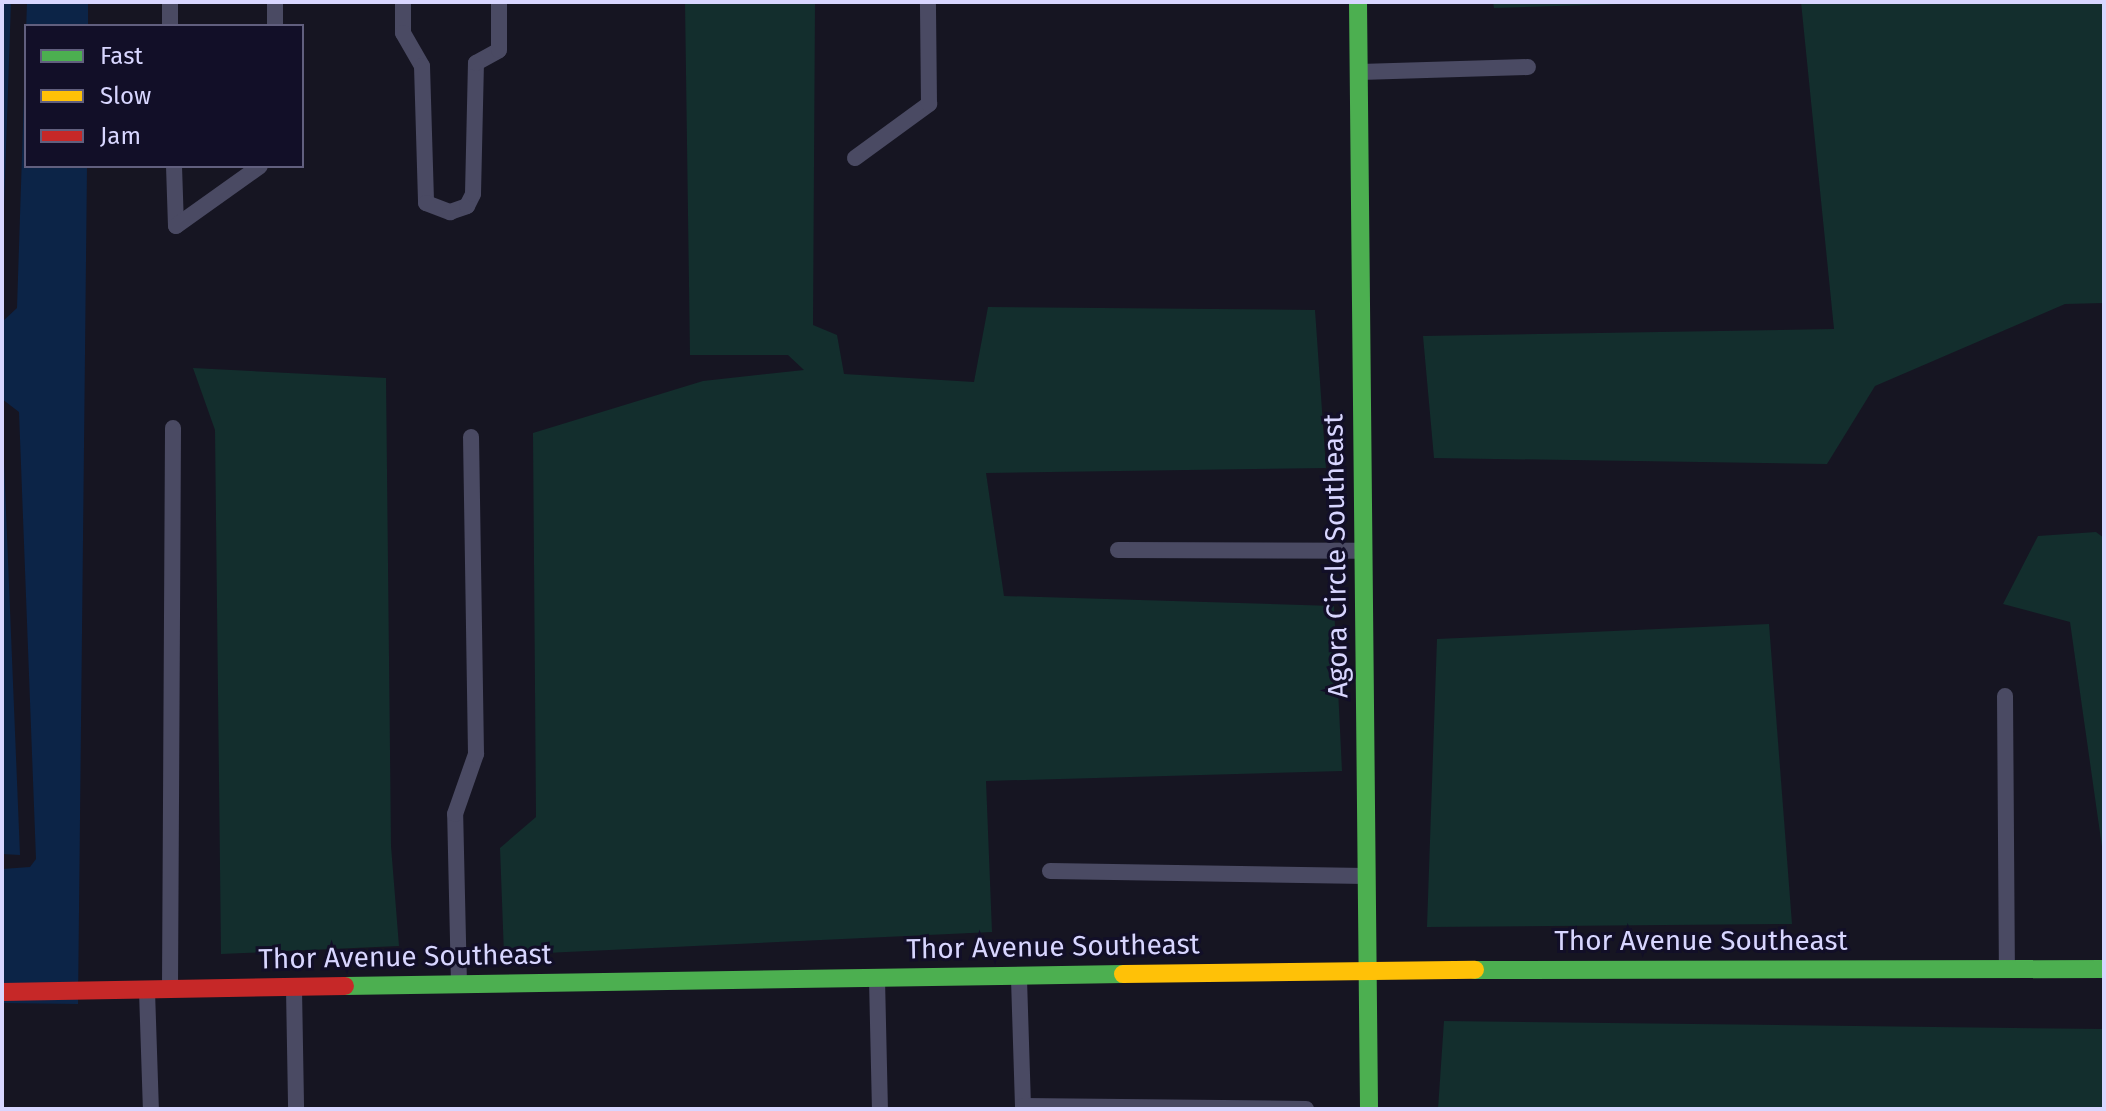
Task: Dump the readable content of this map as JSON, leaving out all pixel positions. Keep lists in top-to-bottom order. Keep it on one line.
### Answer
{"streets":{"street":["Agora Circle Southeast","Thor Avenue Southeast"]},"crossings":[["Agora Circle Southeast","Thor Avenue Southeast"]],"legend":["Fast","Slow","Jam"]}
